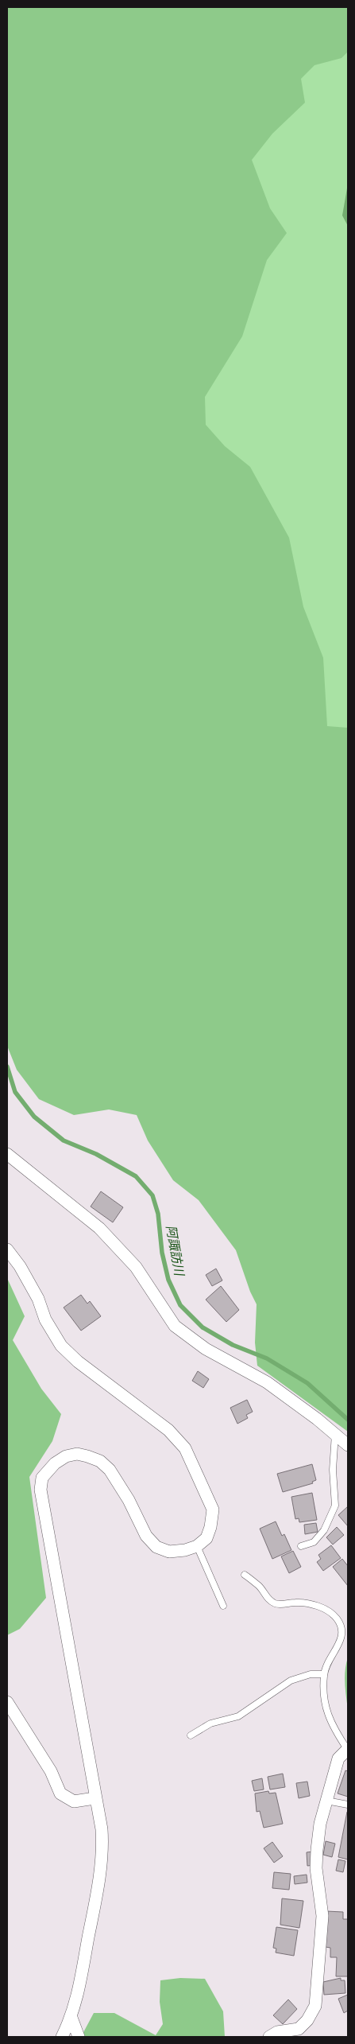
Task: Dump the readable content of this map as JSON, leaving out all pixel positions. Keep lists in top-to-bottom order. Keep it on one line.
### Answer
{"water":["阿諏訪川"]}
